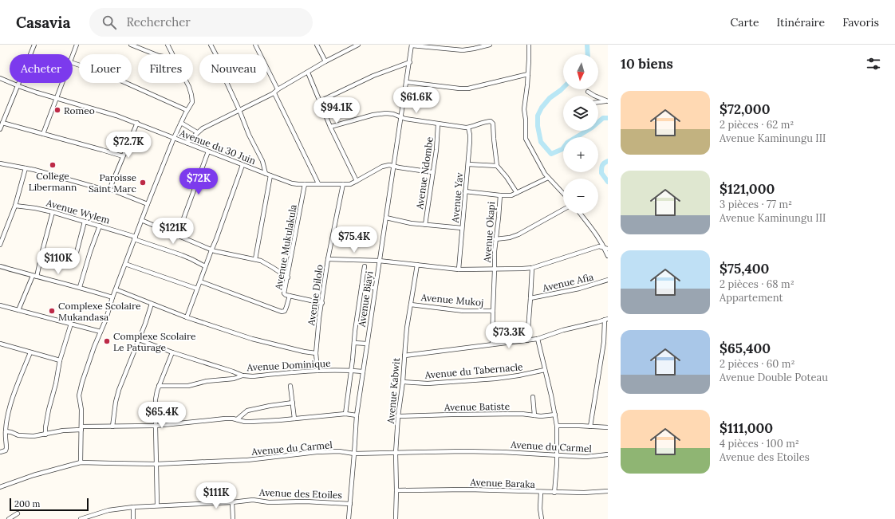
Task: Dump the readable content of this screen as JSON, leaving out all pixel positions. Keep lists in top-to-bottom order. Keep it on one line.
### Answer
{"streets":{"street":["Avenue du 30 Juin","Avenue Ndombe","Avenue Yav","Avenue Wylem","Avenue Okapi","Avenue Mukulakula","Avenue Afia","Avenue Dilolo","Avenue Biayi","Avenue Mukoj","Avenue Dominique","Avenue du Tabernacle","Avenue Kabwit","Avenue Batiste","Avenue du Carmel","Avenue Baraka","Avenue des Etoiles"]},"crossings":[["Avenue du 30 Juin","Avenue Ndombe"],["Avenue du 30 Juin","Avenue Mukulakula"],["Avenue du 30 Juin","Avenue Dilolo"],["Avenue du 30 Juin","Avenue Biayi"],["Avenue Okapi","Avenue Mukoj"],["Avenue Mukulakula","Avenue Dilolo"],["Avenue Dilolo","Avenue Dominique"],["Avenue Biayi","Avenue Dominique"],["Avenue Biayi","Avenue du Carmel"],["Avenue Biayi","Avenue des Etoiles"],["Avenue Mukoj","Avenue Kabwit"],["Avenue du Tabernacle","Avenue Kabwit"],["Avenue Kabwit","Avenue Batiste"],["Avenue Kabwit","Avenue du Carmel"],["Avenue Kabwit","Avenue Baraka"]],"places":["Romeo","College Libermann","Paroisse Saint Marc","Complexe Scolaire Mukandasa","Complexe Scolaire Le Paturage"],"scale_bar":"200 m","north":"bottom","page":{"header":"Casavia","search":"Rechercher","nav":["Carte","Itinéraire","Favoris"],"heading":"10 biens","map_buttons":["+","−"],"chip":["Acheter","Louer","Filtres","Nouveau"],"list":[{"name":"$72,000","note":"2 pièces · 62 m² · Avenue Kaminungu III"},{"name":"$121,000","note":"3 pièces · 77 m² · Avenue Kaminungu III"},{"name":"$75,400","note":"2 pièces · 68 m² · Appartement"},{"name":"$65,400","note":"2 pièces · 60 m² · Avenue Double Poteau"},{"name":"$111,000","note":"4 pièces · 100 m² · Avenue des Etoiles"}],"price":["$61.6K","$94.1K","$72.7K","$72K","$121K","$75.4K","$110K","$73.3K","$65.4K","$111K"],"scale":"200 m"}}
